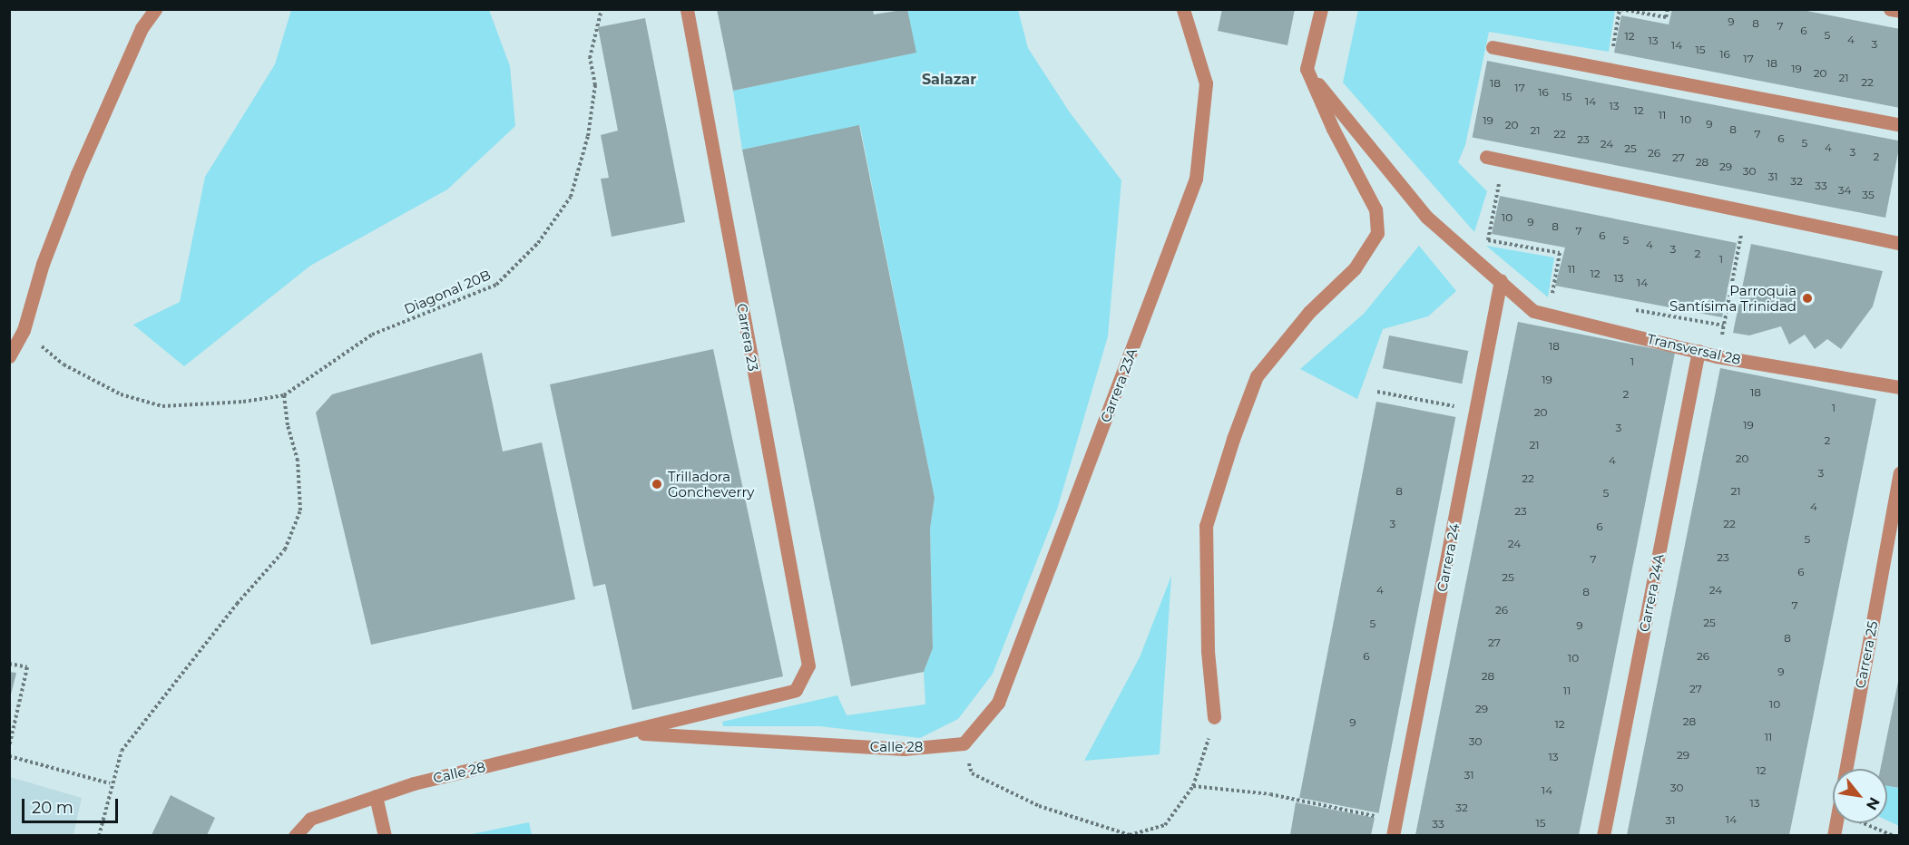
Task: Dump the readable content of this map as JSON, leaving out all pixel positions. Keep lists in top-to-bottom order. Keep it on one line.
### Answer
{"streets":{"street":["Carrera 23","Transversal 28","Carrera 23A","Carrera 24","Carrera 24A","Carrera 25","Calle 28"],"path":["Diagonal 20B"]},"crossings":[["Carrera 23","Calle 28"],["Transversal 28","Carrera 24"],["Transversal 28","Carrera 24A"],["Carrera 23A","Calle 28"]],"districts":["Salazar"],"places":["Parroquia Santísima Trinidad","Trilladora Goncheverry"],"house_numbers":["9","8","7","6","5","12","4","13","3","14","15","16","17","18","19","20","21","22","18","17","16","15","14","13","12","11","10","19","9","20","8","21","22","7","6","23","5","24","4","25","3","26","2","27","28","29","30","31","32","33","34","35","10","9","8","7","6","5","4","3","2","1","11","12","13","14","18","1","19","18","2","1","20","19","3","2","21","20","4","3","22","8","21","5","4","23","3","22","6","5","24","23","7","6","25","4","24","8","7","26","25","5","9","8","27","6","26","10","9","28","27","11","10","29","28","9","12","11","30","29","13","12","31","30","14","13","32","14","31","15","33"],"scale_bar":"20 m","north":"bottom right"}
